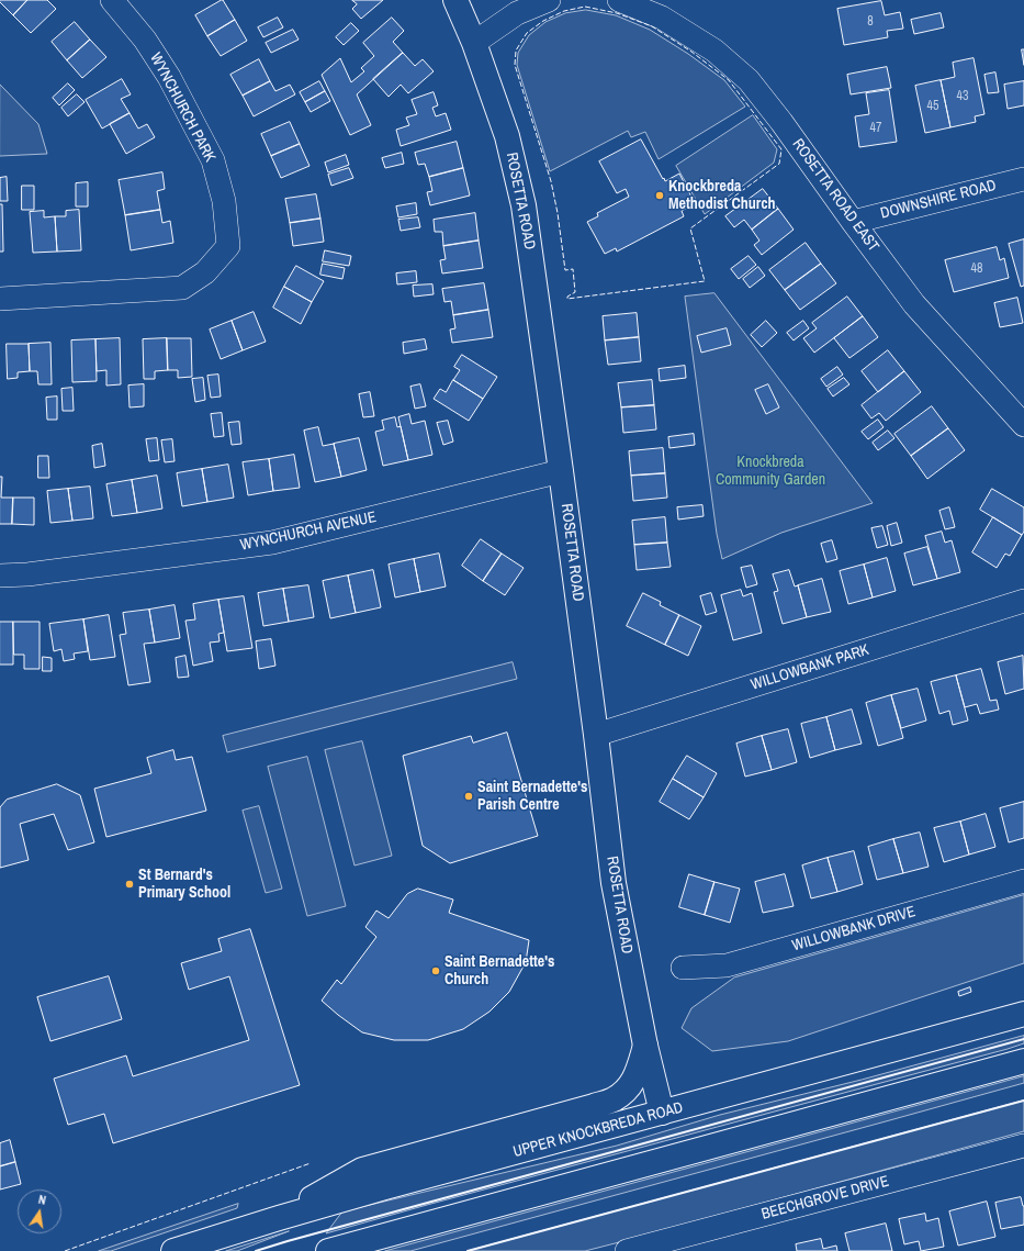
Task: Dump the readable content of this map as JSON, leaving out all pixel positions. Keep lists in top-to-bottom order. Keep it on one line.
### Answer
{"streets":{"main road":["ROSETTA ROAD","UPPER KNOCKBREDA ROAD"],"street":["WYNCHURCH PARK","ROSETTA ROAD EAST","DOWNSHIRE ROAD","WYNCHURCH AVENUE","WILLOWBANK PARK","WILLOWBANK DRIVE","BEECHGROVE DRIVE"]},"crossings":[["ROSETTA ROAD EAST","DOWNSHIRE ROAD"],["ROSETTA ROAD","WYNCHURCH AVENUE"],["ROSETTA ROAD","WILLOWBANK PARK"],["ROSETTA ROAD","UPPER KNOCKBREDA ROAD"]],"parks":["Knockbreda Community Garden"],"places":["Knockbreda Methodist Church","Saint Bernadette's Parish Centre","St Bernard's Primary School","Saint Bernadette's Church"],"house_numbers":["8","43","45","47","48"],"north":"top"}
